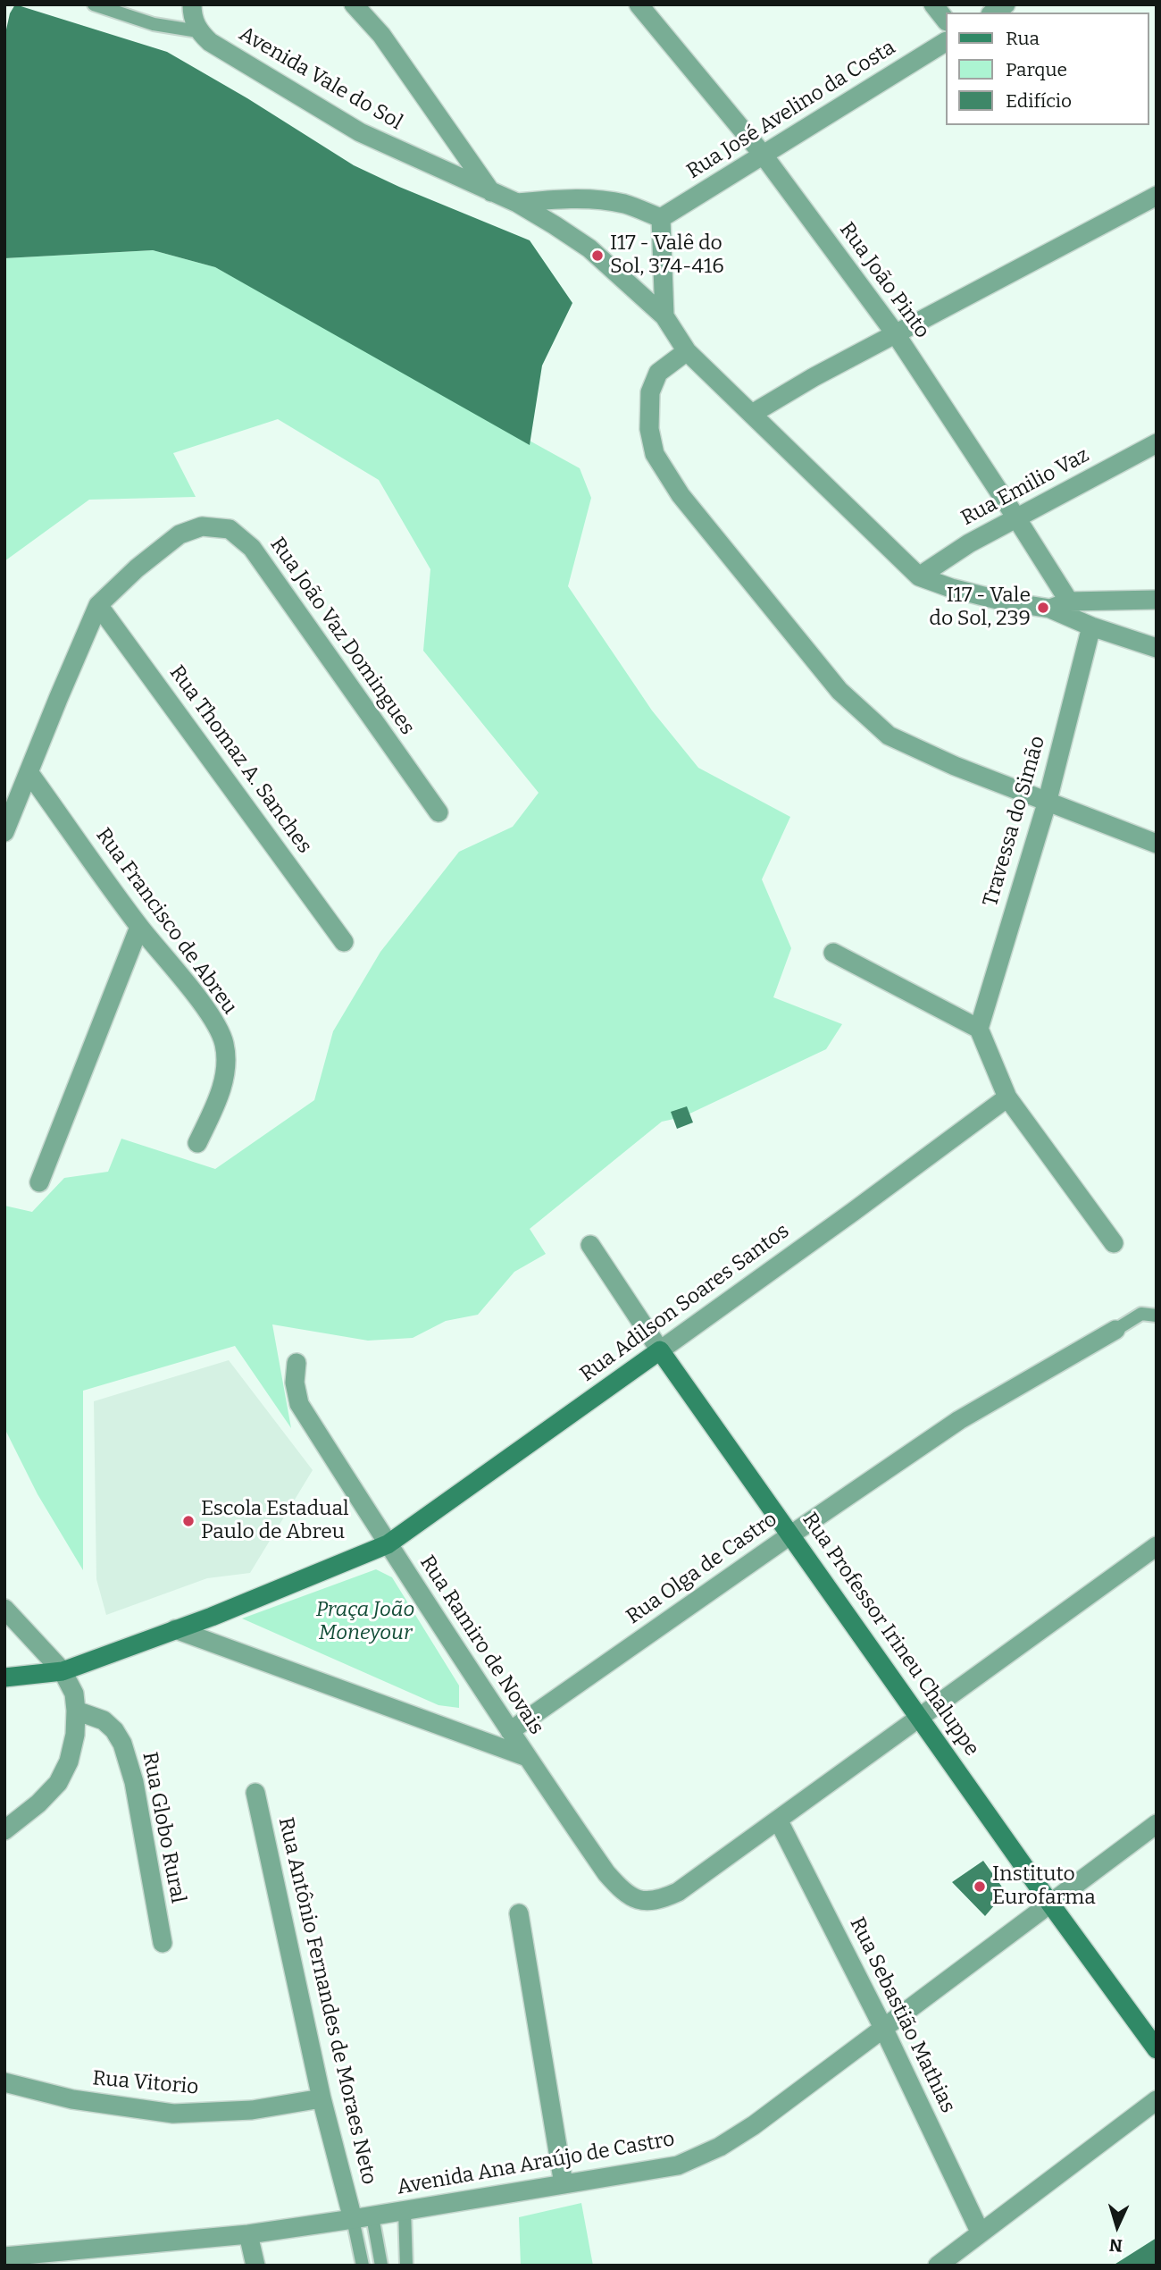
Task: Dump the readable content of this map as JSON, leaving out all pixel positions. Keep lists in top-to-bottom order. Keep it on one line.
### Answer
{"streets":{"street":["Avenida Vale do Sol","Rua José Avelino da Costa","Rua João Pinto","Rua Emilio Vaz","Rua João Vaz Domingues","Rua Thomaz A. Sanches","Travessa do Simão","Rua Francisco de Abreu","Rua Adilson Soares Santos","Rua Olga de Castro","Rua Professor Irineu Chaluppe","Rua Ramiro de Novais","Rua Globo Rural","Rua Antônio Fernandes de Moraes Neto","Rua Sebastião Mathias","Rua Vitorio","Avenida Ana Araújo de Castro"]},"crossings":[["Avenida Vale do Sol","Rua Emilio Vaz"],["Rua José Avelino da Costa","Rua João Pinto"],["Rua João Pinto","Rua Emilio Vaz"],["Rua João Vaz Domingues","Rua Thomaz A. Sanches"],["Rua Adilson Soares Santos","Rua Professor Irineu Chaluppe"],["Rua Adilson Soares Santos","Rua Ramiro de Novais"],["Rua Olga de Castro","Rua Professor Irineu Chaluppe"],["Rua Olga de Castro","Rua Ramiro de Novais"],["Rua Professor Irineu Chaluppe","Rua Ramiro de Novais"],["Rua Professor Irineu Chaluppe","Avenida Ana Araújo de Castro"],["Rua Ramiro de Novais","Rua Sebastião Mathias"],["Rua Antônio Fernandes de Moraes Neto","Rua Vitorio"],["Rua Antônio Fernandes de Moraes Neto","Avenida Ana Araújo de Castro"],["Rua Sebastião Mathias","Avenida Ana Araújo de Castro"]],"parks":["Praça João Moneyour"],"places":["I17 - Valê do Sol, 374-416","I17 - Vale do Sol, 239","Escola Estadual Paulo de Abreu","Instituto Eurofarma"],"legend":["Rua","Parque","Edifício"],"north":"bottom"}
